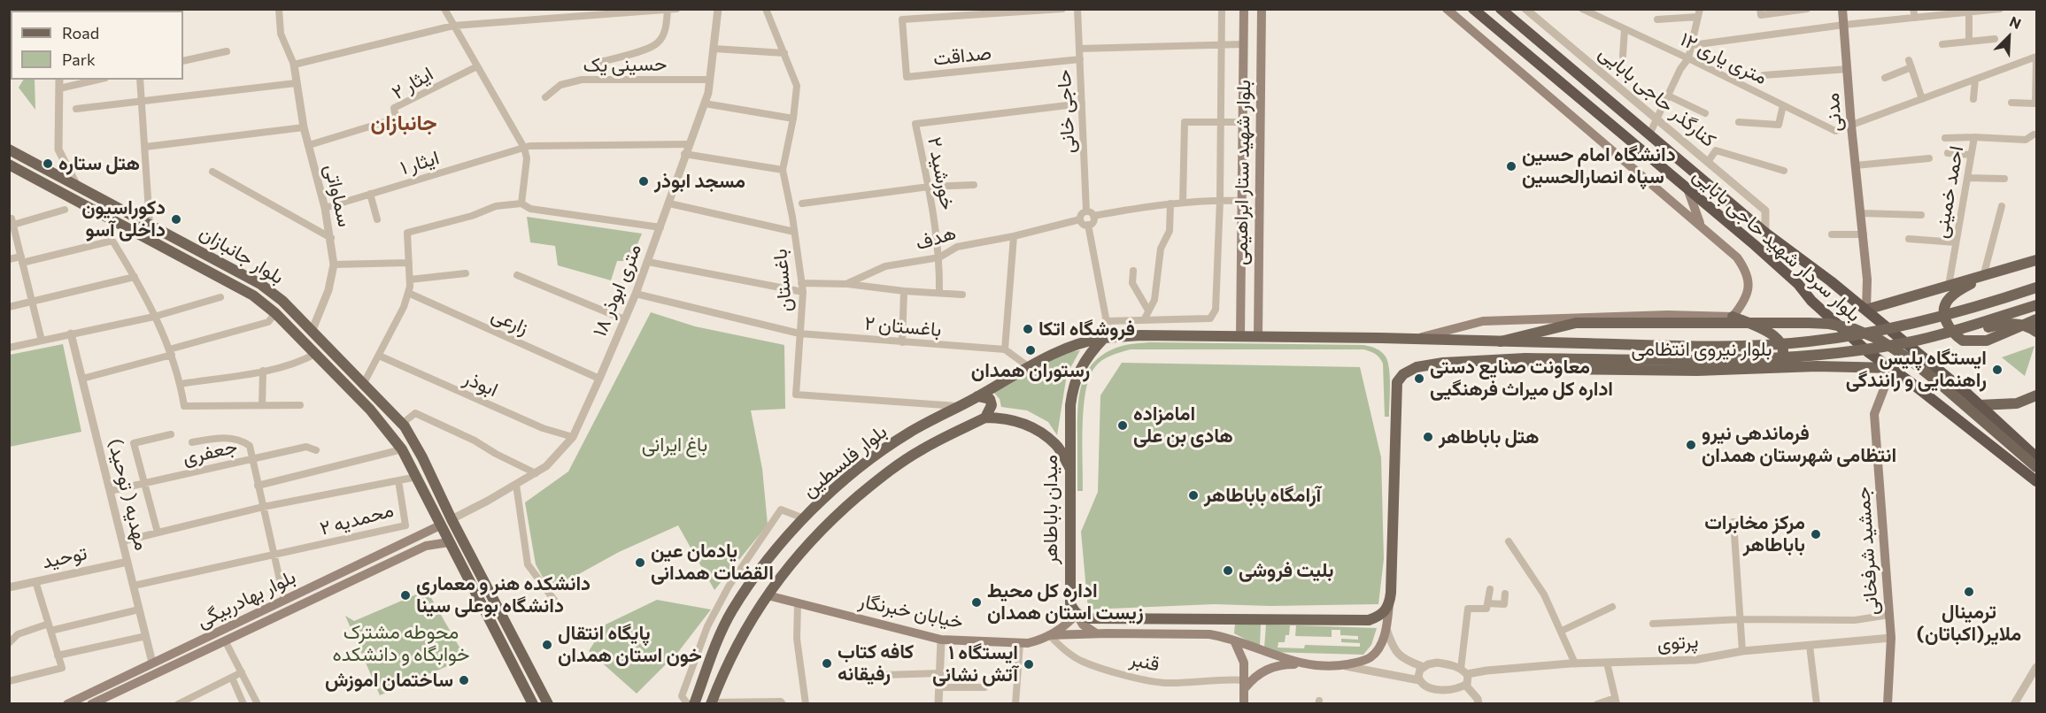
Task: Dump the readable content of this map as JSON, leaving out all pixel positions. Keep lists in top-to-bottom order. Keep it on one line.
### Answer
{"streets":{"highway":["بلوار سردار شهید حاجی بابایی"],"main road":["مدنی","بلوار شهید ستار ابراهیمی","بلوار جانبازان","بلوار نیروی انتظامی","بلوار فلسطین","میدان باباطاهر","جمشید شرفخانی","بلوار بهادربیگی","خیابان خبرنگار"],"street":["صداقت","۱۲ متری یاری","حسینی یک","ایثار ۲","کنارگذر حاجی بابایی","حاجی خانی","ایثار ۱","خورشید ۲","احمد خمینی","سماواتی","هدف","باغستان","۱۸ متری ابوذر","زارعی","باغستان ۲","ابوذر","جعفری","مهدیه ( توحید)","محمدیه ۲","توحید","پرتوی","قنبر"]},"crossings":[["صداقت","حاجی خانی"],["۱۲ متری یاری","مدنی"],["حسینی یک","۱۸ متری ابوذر"],["ایثار ۲","سماواتی"],["کنارگذر حاجی بابایی","بلوار سردار شهید حاجی بابایی"],["حاجی خانی","خورشید ۲"],["حاجی خانی","هدف"],["مدنی","بلوار سردار شهید حاجی بابایی"],["ایثار ۱","سماواتی"],["ایثار ۱","۱۸ متری ابوذر"],["خورشید ۲","هدف"],["سماواتی","بلوار جانبازان"],["هدف","باغستان"],["بلوار سردار شهید حاجی بابایی","بلوار نیروی انتظامی"],["بلوار سردار شهید حاجی بابایی","جمشید شرفخانی"],["بلوار جانبازان","۱۸ متری ابوذر"],["بلوار جانبازان","بلوار بهادربیگی"],["باغستان","باغستان ۲"],["باغستان","بلوار فلسطین"],["۱۸ متری ابوذر","زارعی"],["۱۸ متری ابوذر","باغستان ۲"],["۱۸ متری ابوذر","ابوذر"],["بلوار نیروی انتظامی","جمشید شرفخانی"],["جعفری","مهدیه ( توحید)"],["بلوار فلسطین","میدان باباطاهر"],["بلوار فلسطین","خیابان خبرنگار"],["مهدیه ( توحید)","توحید"],["مهدیه ( توحید)","بلوار بهادربیگی"],["میدان باباطاهر","خیابان خبرنگار"],["جمشید شرفخانی","پرتوی"],["خیابان خبرنگار","قنبر"]],"districts":["جانبازان"],"parks":["باغ ایرانی","محوطه مشترک خوابگاه و دانشکده"],"places":["هتل ستاره","دانشگاه امام حسین سپاه انصارالحسین","مسجد ابوذر","دکوراسیون داخلی آسو","فروشگاه اتکا","رستوران همدان","ایستگاه پلیس راهنمایی و رانندگی","معاونت صنایع دستی اداره کل میراث فرهنگیی","امامزاده هادی بن علی","هتل باباطاهر","فرماندهی نیرو انتظامی شهرستان همدان","آرامگاه باباطاهر","مرکز مخابرات باباطاهر","یادمان عین القضات همدانی","بلیت فروشی","ترمینال ملایر(اکباتان)","دانشکده هنر و معماری دانشگاه بوعلی سینا","اداره کل محیط زیست استان همدان","پایگاه انتقال خون استان همدان","کافه کتاب رفیقانه","ایستگاه ۱ آتش نشانی","ساختمان اموزش"],"legend":["Road","Park"],"north":"top right"}
